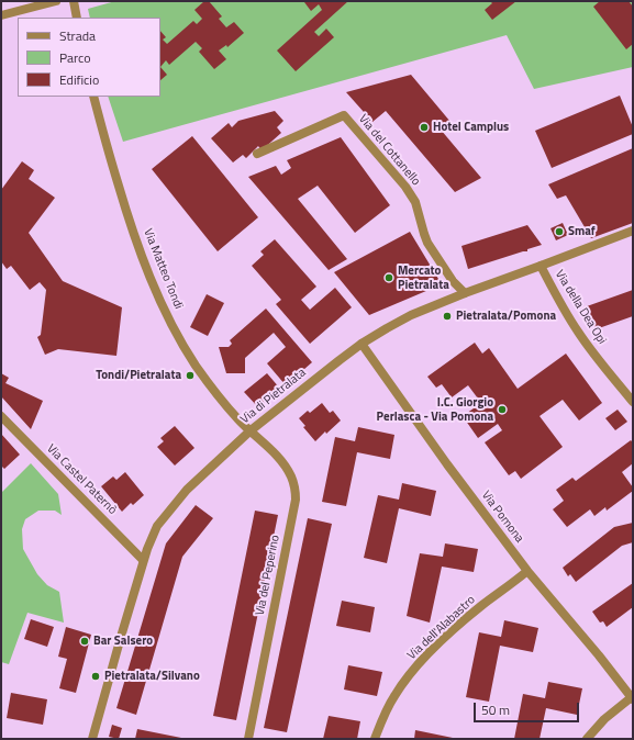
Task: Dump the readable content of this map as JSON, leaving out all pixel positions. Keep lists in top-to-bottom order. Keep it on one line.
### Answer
{"streets":{"street":["Via del Cottanello","Via Matteo Tondi","Via della Dea Opi","Via di Pietralata","Via Castel Paternò","Via Pomona","Via del Peperino","Via dell'Alabastro"]},"crossings":[["Via del Cottanello","Via di Pietralata"],["Via Matteo Tondi","Via di Pietralata"],["Via Matteo Tondi","Via del Peperino"],["Via della Dea Opi","Via di Pietralata"],["Via di Pietralata","Via Castel Paternò"],["Via di Pietralata","Via Pomona"],["Via di Pietralata","Via del Peperino"],["Via Pomona","Via dell'Alabastro"]],"places":["Hotel Camplus","Smaf","Mercato Pietralata","Pietralata/Pomona","Tondi/Pietralata","I.C. Giorgio Perlasca - Via Pomona","Bar Salsero","Pietralata/Silvano"],"legend":["Strada","Parco","Edificio"],"scale_bar":"50 m"}
